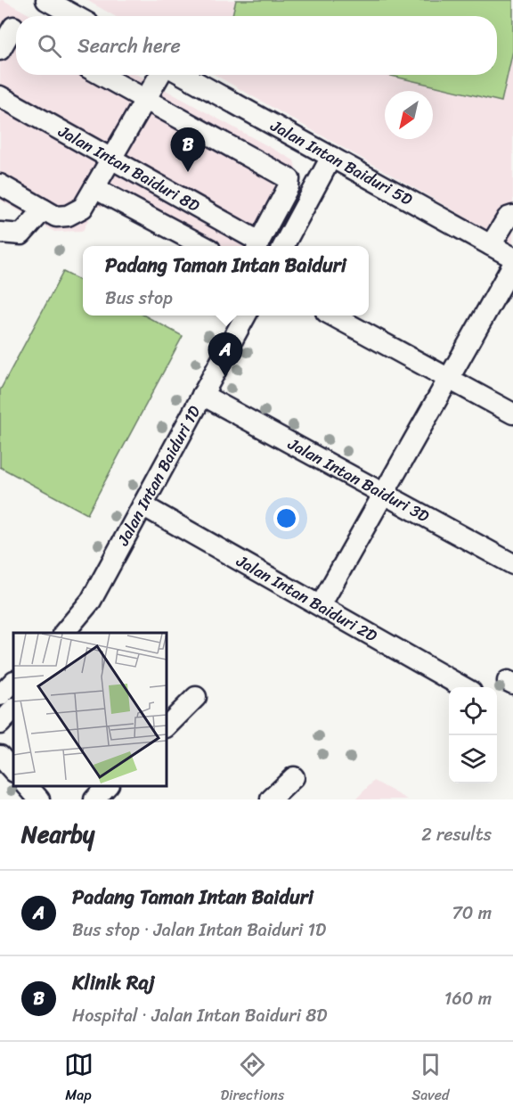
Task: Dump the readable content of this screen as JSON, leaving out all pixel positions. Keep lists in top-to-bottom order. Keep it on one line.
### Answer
{"streets":{"street":["Jalan Intan Baiduri 5D","Jalan Intan Baiduri 8D","Jalan Intan Baiduri 1D","Jalan Intan Baiduri 3D","Jalan Intan Baiduri 2D"]},"crossings":[["Jalan Intan Baiduri 1D","Jalan Intan Baiduri 3D"],["Jalan Intan Baiduri 1D","Jalan Intan Baiduri 2D"]],"north":"bottom left","page":{"search":"Search here","pins":["B","A"],"popup":["Padang Taman Intan Baiduri","Bus stop"],"heading":["Nearby","2 results"],"list":[{"mark":"A","name":"Padang Taman Intan Baiduri","note":"Bus stop · Jalan Intan Baiduri 1D","value":"70 m"},{"mark":"B","name":"Klinik Raj","note":"Hospital · Jalan Intan Baiduri 8D","value":"160 m"}],"nav":["Map","Directions","Saved"]}}
